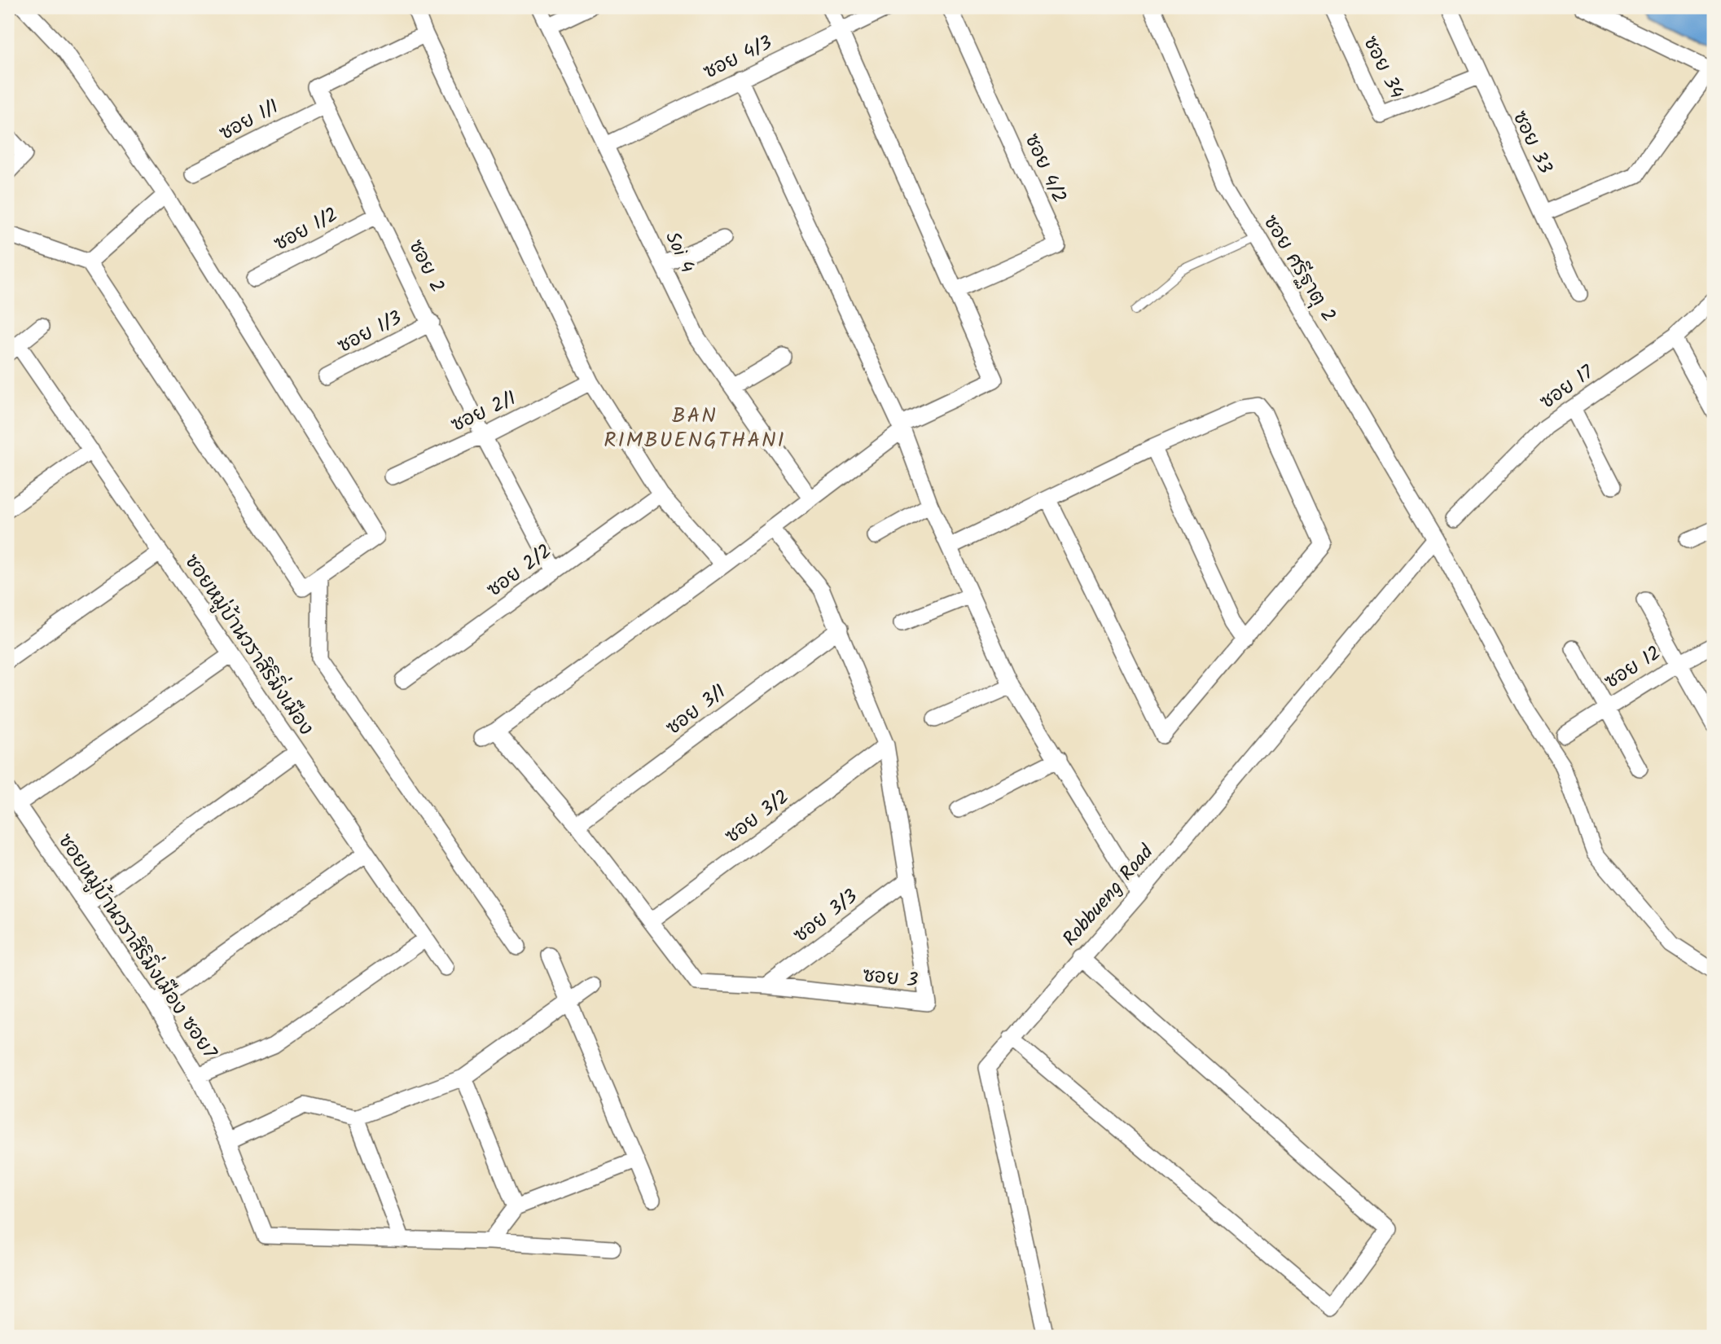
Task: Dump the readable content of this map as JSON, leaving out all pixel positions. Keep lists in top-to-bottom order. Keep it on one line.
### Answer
{"streets":{"street":["ซอย 4/3","ซอย 34","ซอย 1/1","ซอย 33","ซอย 4/2","ซอย 1/2","Soi 4","ซอย 2","ซอย ศรีฐาตุ 2","ซอย 1/3","ซอย 17","ซอย 2/1","ซอย 2/2","ซอยหมู่บ้านวราสิริมิ่งเมือง","ซอย 12","ซอย 3/1","ซอย 3/2","Robbueng Road","ซอย 3/3","ซอยหมู่บ้านวราสิริมิ่งเมือง ซอย7","ซอย 3"]},"crossings":[["ซอย 4/3","Soi 4"],["ซอย 34","ซอย 33"],["ซอย 1/1","ซอย 2"],["ซอย 1/2","ซอย 2"],["ซอย 2","ซอย 1/3"],["ซอย 2","ซอย 2/1"],["ซอย 2","ซอย 2/2"],["ซอย ศรีฐาตุ 2","Robbueng Road"],["ซอยหมู่บ้านวราสิริมิ่งเมือง","ซอยหมู่บ้านวราสิริมิ่งเมือง ซอย7"],["ซอย 3/1","ซอย 3"],["ซอย 3/2","ซอย 3"],["ซอย 3/3","ซอย 3"]],"districts":["BAN RIMBUENGTHANI"]}
